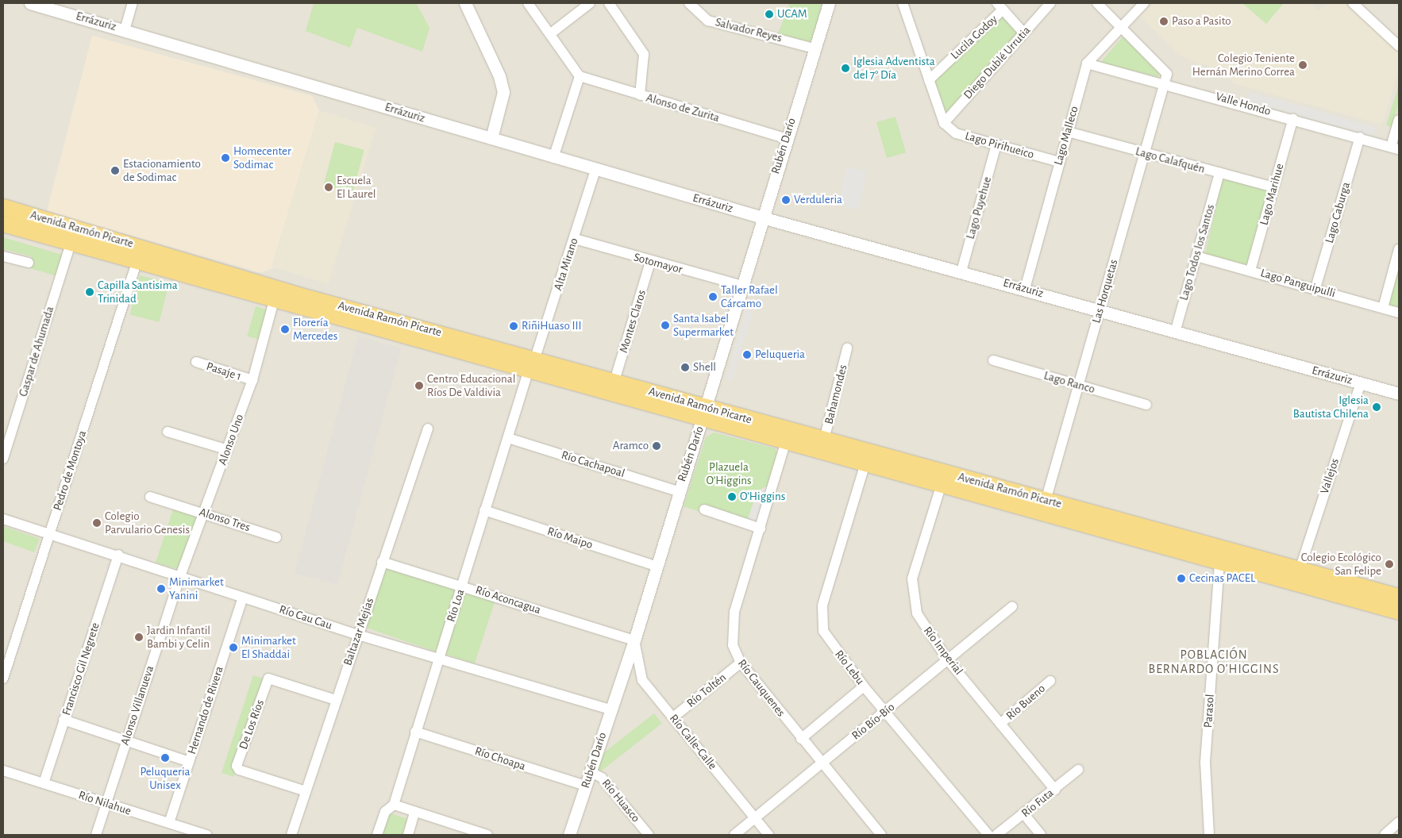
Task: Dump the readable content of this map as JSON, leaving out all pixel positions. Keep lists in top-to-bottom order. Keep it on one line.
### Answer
{"streets":{"highway":["Avenida Ramón Picarte"],"street":["Errázuriz","Salvador Reyes","Lucila Godoy","Diego Dublé Urrutia","Valle Hondo","Alonso de Zurita","Lago Malleco","Lago Pirihueico","Rubén Darío","Lago Calafquén","Lago Marihue","Lago Puyehue","Lago Caburga","Lago Todos los Santos","Sotomayor","Alta Mirano","Lago Panguipulli","Las Horquetas","Montes Claros","Gaspar de Ahumada","Pasaje 1","Lago Ranco","Bahamondes","Alonso Uno","Río Cachapoal","Pedro de Montoya","Vallejos","Alonso Tres","Río Maipo","Río Aconcagua","Río Loa","Río Cau Cau","Baltazar Mejías","Río Imperial","Río Lebu","Francisco Gil Negrete","Río Cauquenes","Río Toltén","Río Bueno","Alonso Villanueva","Hernando de Rivera","Parasol","Río Bío-Bío","De Los Ríos","Río Calle-Calle","Río Choapa","Río Huasco","Río Nilahue","Río Futa"]},"crossings":[["Errázuriz","Lago Malleco"],["Errázuriz","Rubén Darío"],["Errázuriz","Lago Puyehue"],["Errázuriz","Lago Todos los Santos"],["Errázuriz","Alta Mirano"],["Errázuriz","Las Horquetas"],["Errázuriz","Vallejos"],["Salvador Reyes","Rubén Darío"],["Diego Dublé Urrutia","Lago Pirihueico"],["Valle Hondo","Lago Malleco"],["Valle Hondo","Lago Marihue"],["Valle Hondo","Lago Caburga"],["Valle Hondo","Las Horquetas"],["Alonso de Zurita","Rubén Darío"],["Lago Malleco","Lago Pirihueico"],["Lago Malleco","Lago Calafquén"],["Lago Pirihueico","Lago Puyehue"],["Rubén Darío","Avenida Ramón Picarte"],["Rubén Darío","Sotomayor"],["Rubén Darío","Río Cachapoal"],["Rubén Darío","Río Maipo"],["Rubén Darío","Río Aconcagua"],["Rubén Darío","Río Cau Cau"],["Rubén Darío","Río Calle-Calle"],["Rubén Darío","Río Choapa"],["Rubén Darío","Río Huasco"],["Lago Calafquén","Lago Marihue"],["Lago Calafquén","Lago Todos los Santos"],["Lago Calafquén","Las Horquetas"],["Lago Marihue","Lago Panguipulli"],["Lago Caburga","Lago Panguipulli"],["Avenida Ramón Picarte","Alta Mirano"],["Avenida Ramón Picarte","Las Horquetas"],["Avenida Ramón Picarte","Montes Claros"],["Avenida Ramón Picarte","Gaspar de Ahumada"],["Avenida Ramón Picarte","Bahamondes"],["Avenida Ramón Picarte","Alonso Uno"],["Avenida Ramón Picarte","Pedro de Montoya"],["Avenida Ramón Picarte","Vallejos"],["Avenida Ramón Picarte","Río Loa"],["Avenida Ramón Picarte","Río Imperial"],["Avenida Ramón Picarte","Río Lebu"],["Avenida Ramón Picarte","Río Cauquenes"],["Avenida Ramón Picarte","Parasol"],["Lago Todos los Santos","Lago Panguipulli"],["Sotomayor","Alta Mirano"],["Sotomayor","Montes Claros"],["Alta Mirano","Río Loa"],["Las Horquetas","Lago Ranco"],["Pasaje 1","Alonso Uno"],["Alonso Uno","Alonso Tres"],["Alonso Uno","Río Cau Cau"],["Alonso Uno","Alonso Villanueva"],["Río Cachapoal","Río Loa"],["Pedro de Montoya","Río Cau Cau"],["Río Maipo","Río Loa"],["Río Aconcagua","Río Loa"],["Río Aconcagua","Baltazar Mejías"],["Río Aconcagua","Río Calle-Calle"],["Río Loa","Río Cau Cau"],["Río Loa","Río Choapa"],["Río Cau Cau","Baltazar Mejías"],["Río Cau Cau","Francisco Gil Negrete"],["Río Cau Cau","Alonso Villanueva"],["Río Cau Cau","Hernando de Rivera"],["Baltazar Mejías","De Los Ríos"],["Río Imperial","Río Bueno"],["Río Imperial","Río Bío-Bío"],["Río Imperial","Río Futa"],["Río Lebu","Río Bío-Bío"],["Francisco Gil Negrete","Río Nilahue"],["Río Cauquenes","Río Toltén"],["Río Cauquenes","Río Bío-Bío"],["Río Toltén","Río Calle-Calle"],["Alonso Villanueva","Río Nilahue"],["Hernando de Rivera","Río Nilahue"],["Río Bío-Bío","Río Calle-Calle"]],"districts":["POBLACIÓN BERNARDO O'HIGGINS"],"parks":["Plazuela O’Higgins"],"places":["UCAM","Paso a Pasito","Colegio Teniente Hernán Merino Correa","Iglesia Adventista del 7° Día","Homecenter Sodimac","Estacionamiento de Sodimac","Escuela El Laurel","Verduleria","Capilla Santisima Trinidad","Taller Rafael Cárcamo","Santa Isabel Supermarket","RiñiHuaso III","Florería Mercedes","Peluqueria","Shell","Centro Educacional Ríos De Valdivia","Iglesia Bautista Chilena","Aramco","O’Higgins","Colegio Parvulario Genesis","Colegio Ecológico San Felipe","Cecinas PACEL","Minimarket Yanini","Jardin Infantil Bambi y Celin","Minimarket El Shaddai","Peluqueria Unisex"]}
